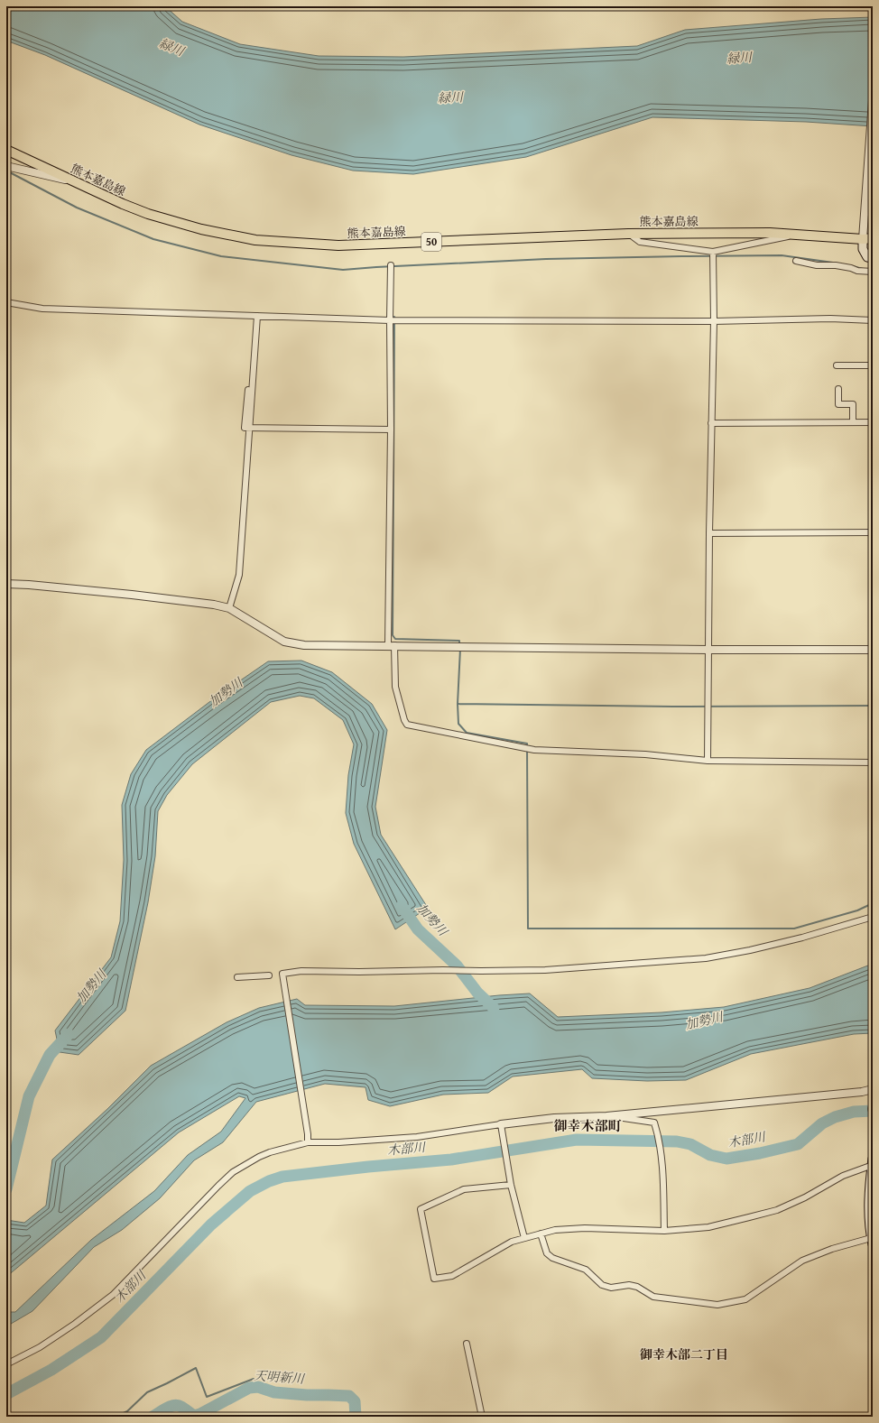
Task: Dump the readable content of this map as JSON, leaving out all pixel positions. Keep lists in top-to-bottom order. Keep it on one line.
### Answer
{"streets":{"main road":["熊本嘉島線","50"]},"districts":["御幸木部町","御幸木部二丁目"],"water":["緑川","加勢川","木部川","天明新川"]}
